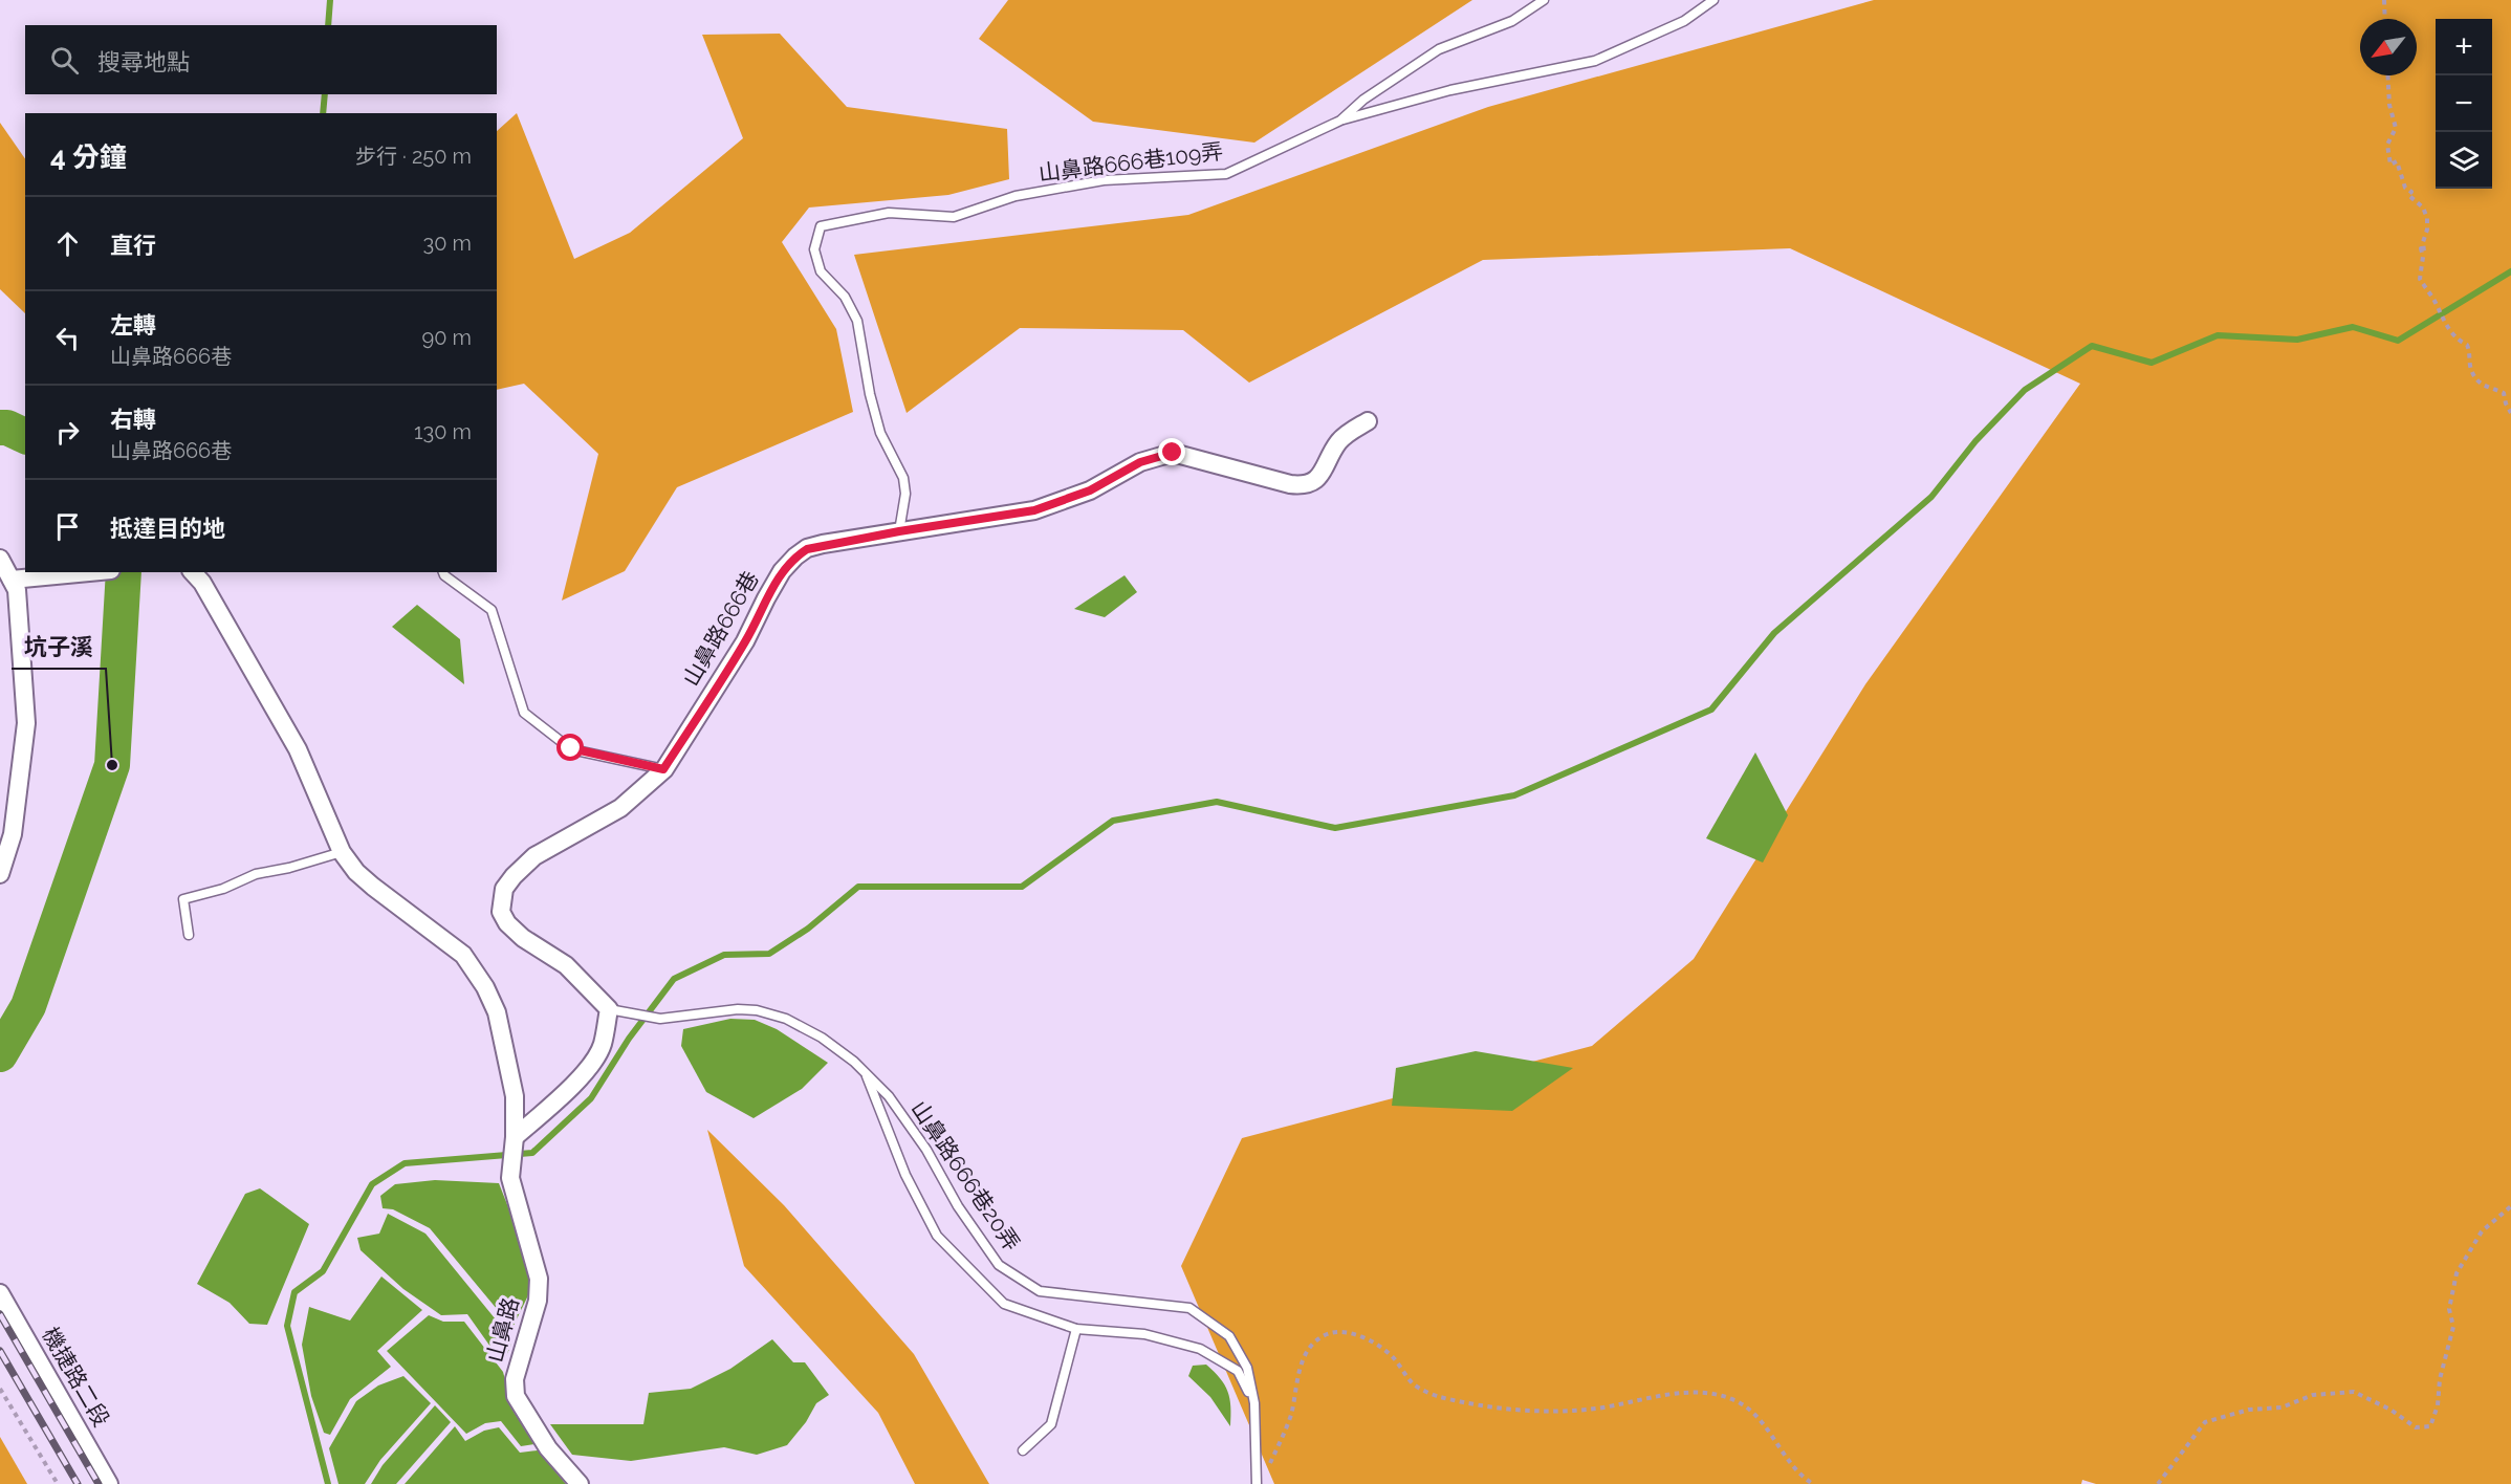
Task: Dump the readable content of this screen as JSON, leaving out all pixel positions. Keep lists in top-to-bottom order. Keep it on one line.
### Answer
{"streets":{"street":["山鼻路666巷","山鼻路","機捷路二段"],"lane":["山鼻路666巷109弄","山鼻路666巷20弄"]},"crossings":[["山鼻路666巷109弄","山鼻路666巷"],["山鼻路666巷","山鼻路666巷20弄"]],"places":["坑子溪"],"north":"bottom left","page":{"map_buttons":["+","−"],"search":"搜尋地點","heading":["4 分鐘","步行 · 250 m"],"list":[["直行","30 m"],["左轉","山鼻路666巷","90 m"],["右轉","山鼻路666巷","130 m"],"抵達目的地"]}}
